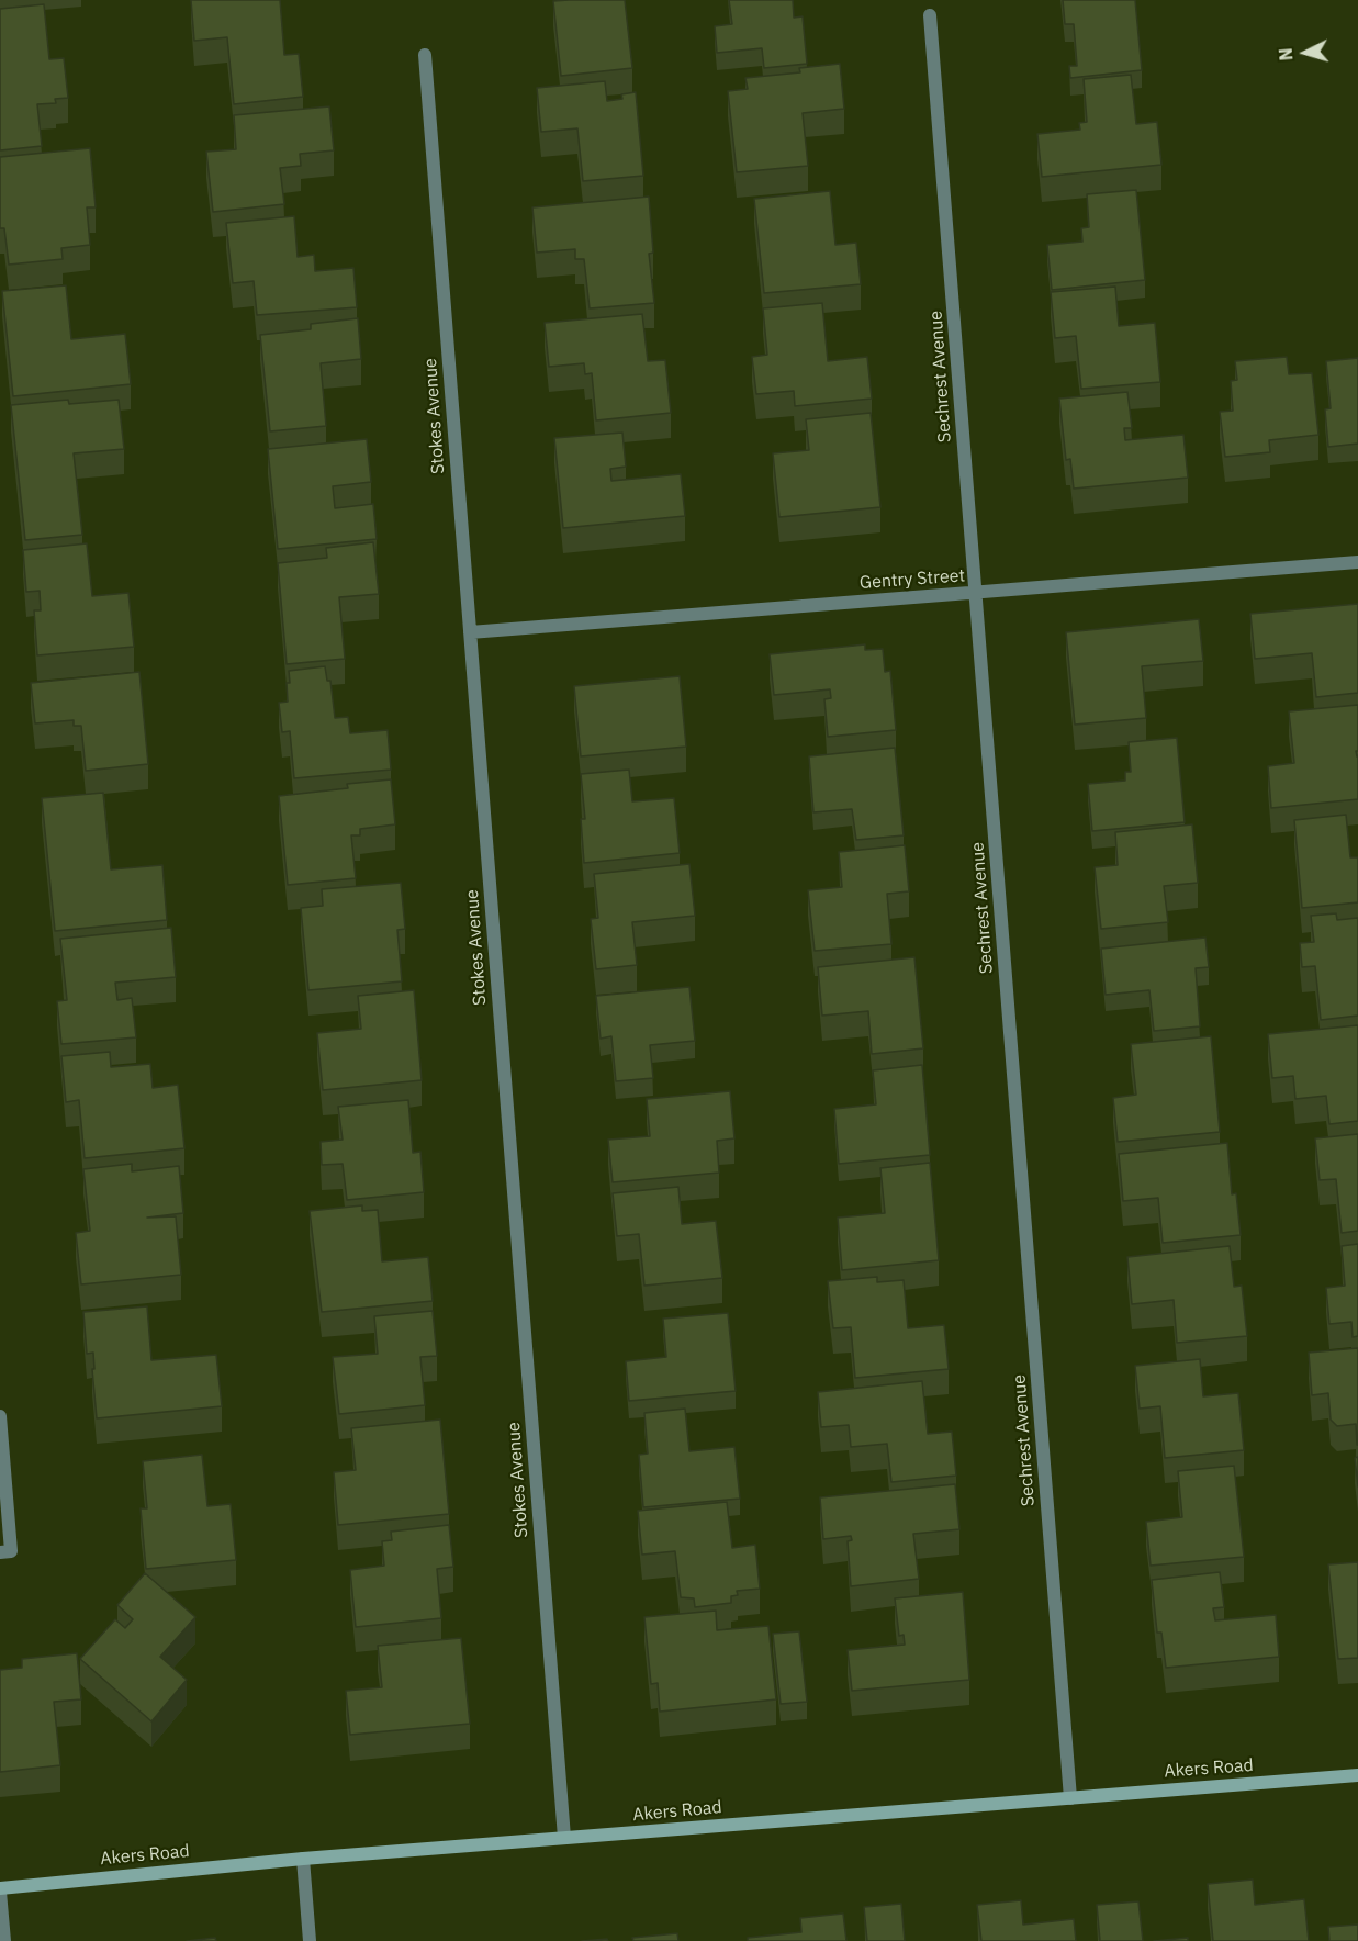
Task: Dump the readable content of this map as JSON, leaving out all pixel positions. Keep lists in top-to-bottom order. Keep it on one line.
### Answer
{"streets":{"street":["Sechrest Avenue","Stokes Avenue","Gentry Street","Akers Road"]},"crossings":[["Sechrest Avenue","Gentry Street"],["Sechrest Avenue","Akers Road"],["Stokes Avenue","Gentry Street"],["Stokes Avenue","Akers Road"]],"north":"left"}
